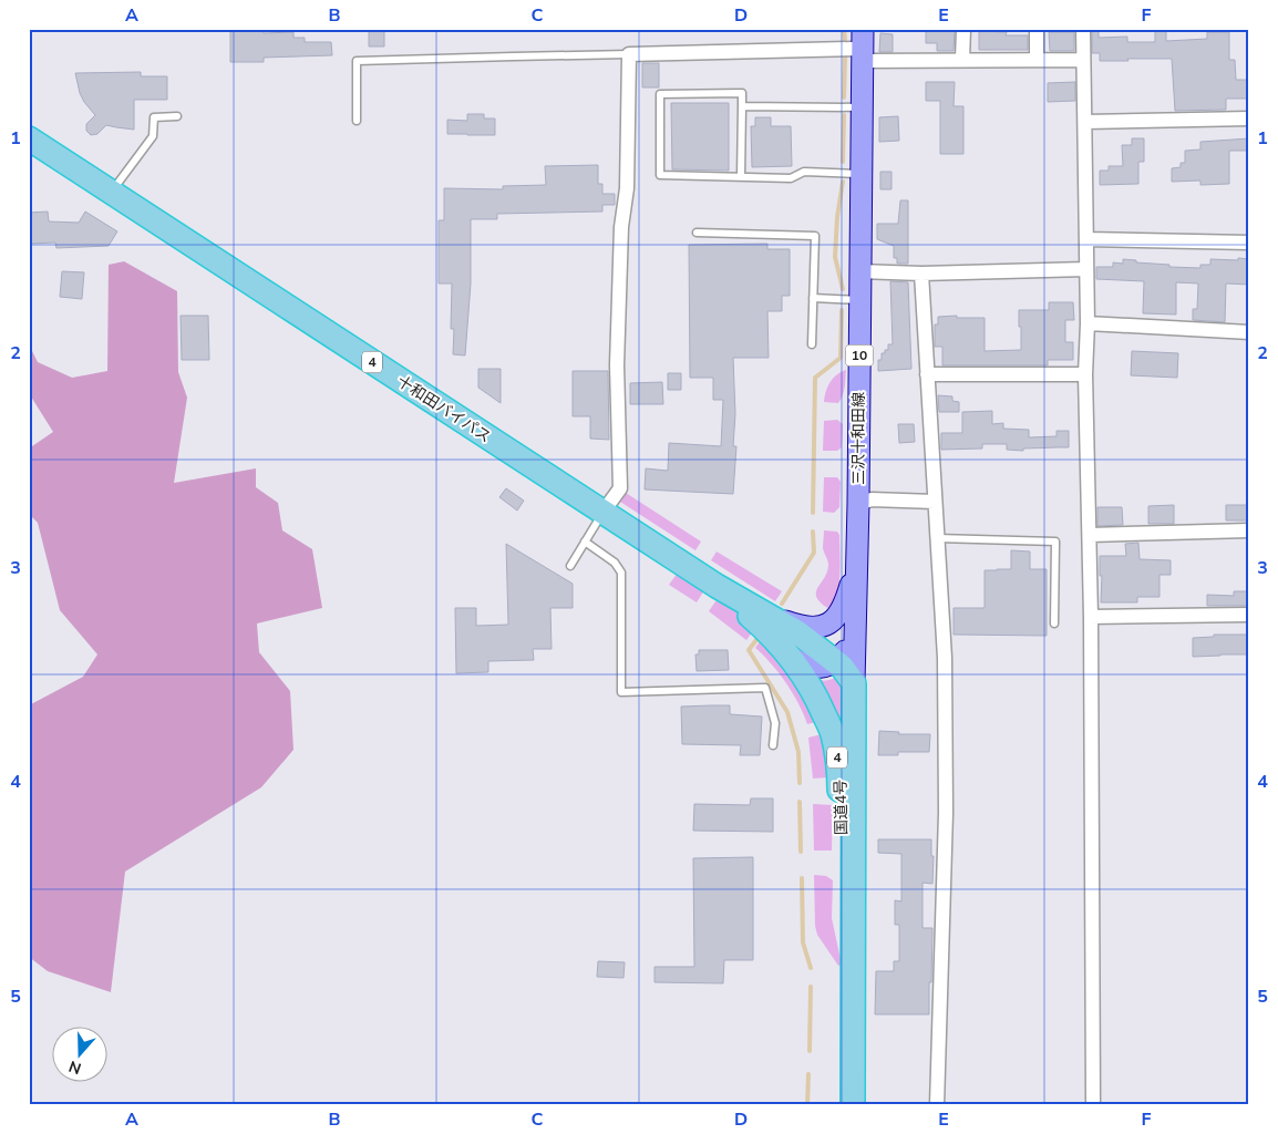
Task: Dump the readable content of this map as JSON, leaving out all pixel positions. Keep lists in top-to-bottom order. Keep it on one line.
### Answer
{"streets":{"highway":["4","十和田バイパス","国道4号"],"main road":["10","三沢十和田線"]},"crossings":[["10","十和田バイパス"],["10","三沢十和田線"],["十和田バイパス","三沢十和田線"],["十和田バイパス","国道4号"],["三沢十和田線","国道4号"]],"north":"bottom","grid":{"columns":["A","B","C","D","E","F"],"rows":["1","2","3","4","5"]}}
